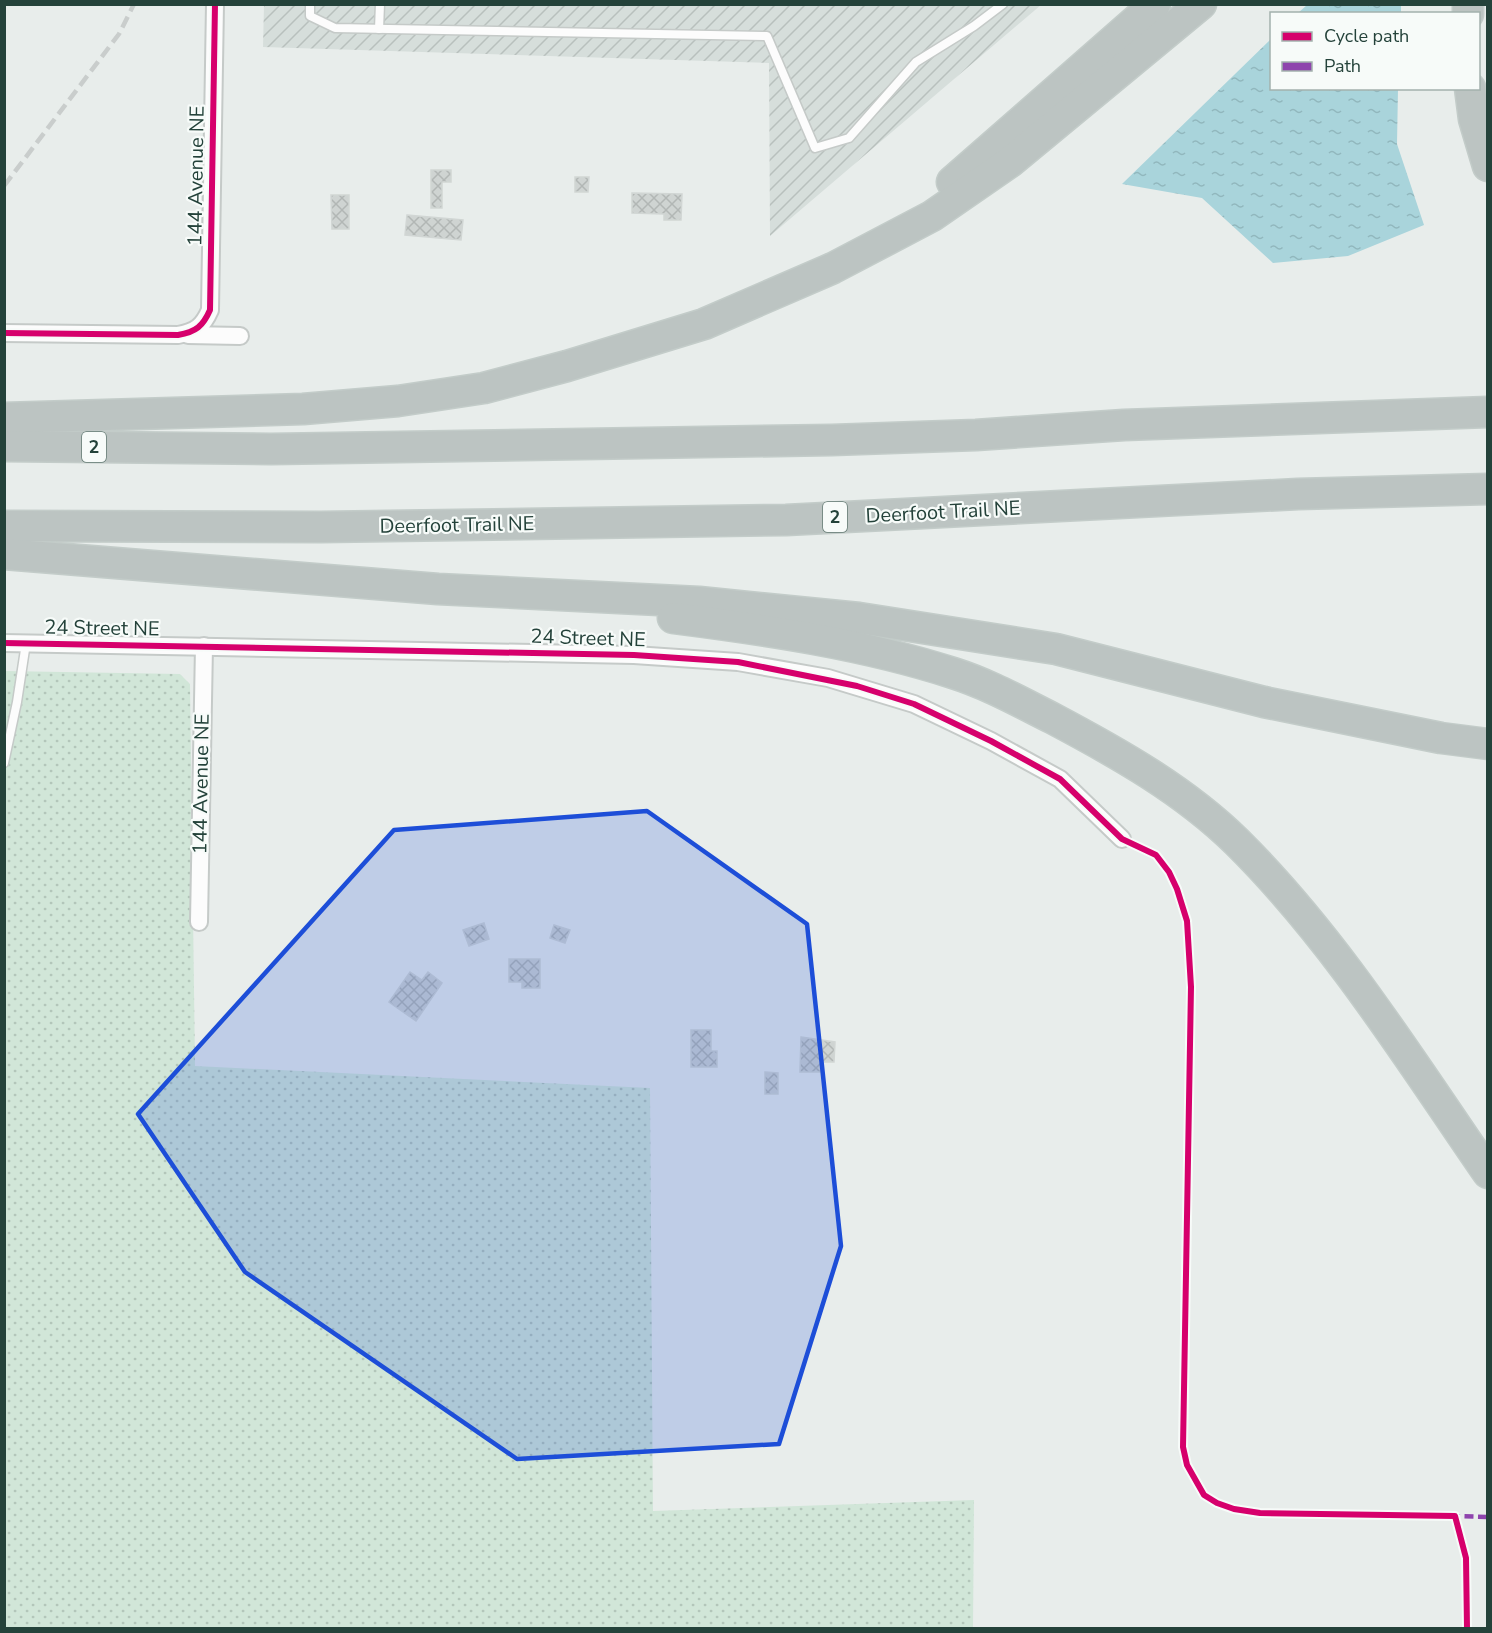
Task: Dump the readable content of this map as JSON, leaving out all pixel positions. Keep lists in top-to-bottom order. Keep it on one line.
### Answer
{"streets":{"highway":["2","Deerfoot Trail NE"],"street":["144 Avenue NE","24 Street NE"]},"crossings":[["144 Avenue NE","24 Street NE"]],"legend":["Cycle path","Path"]}
